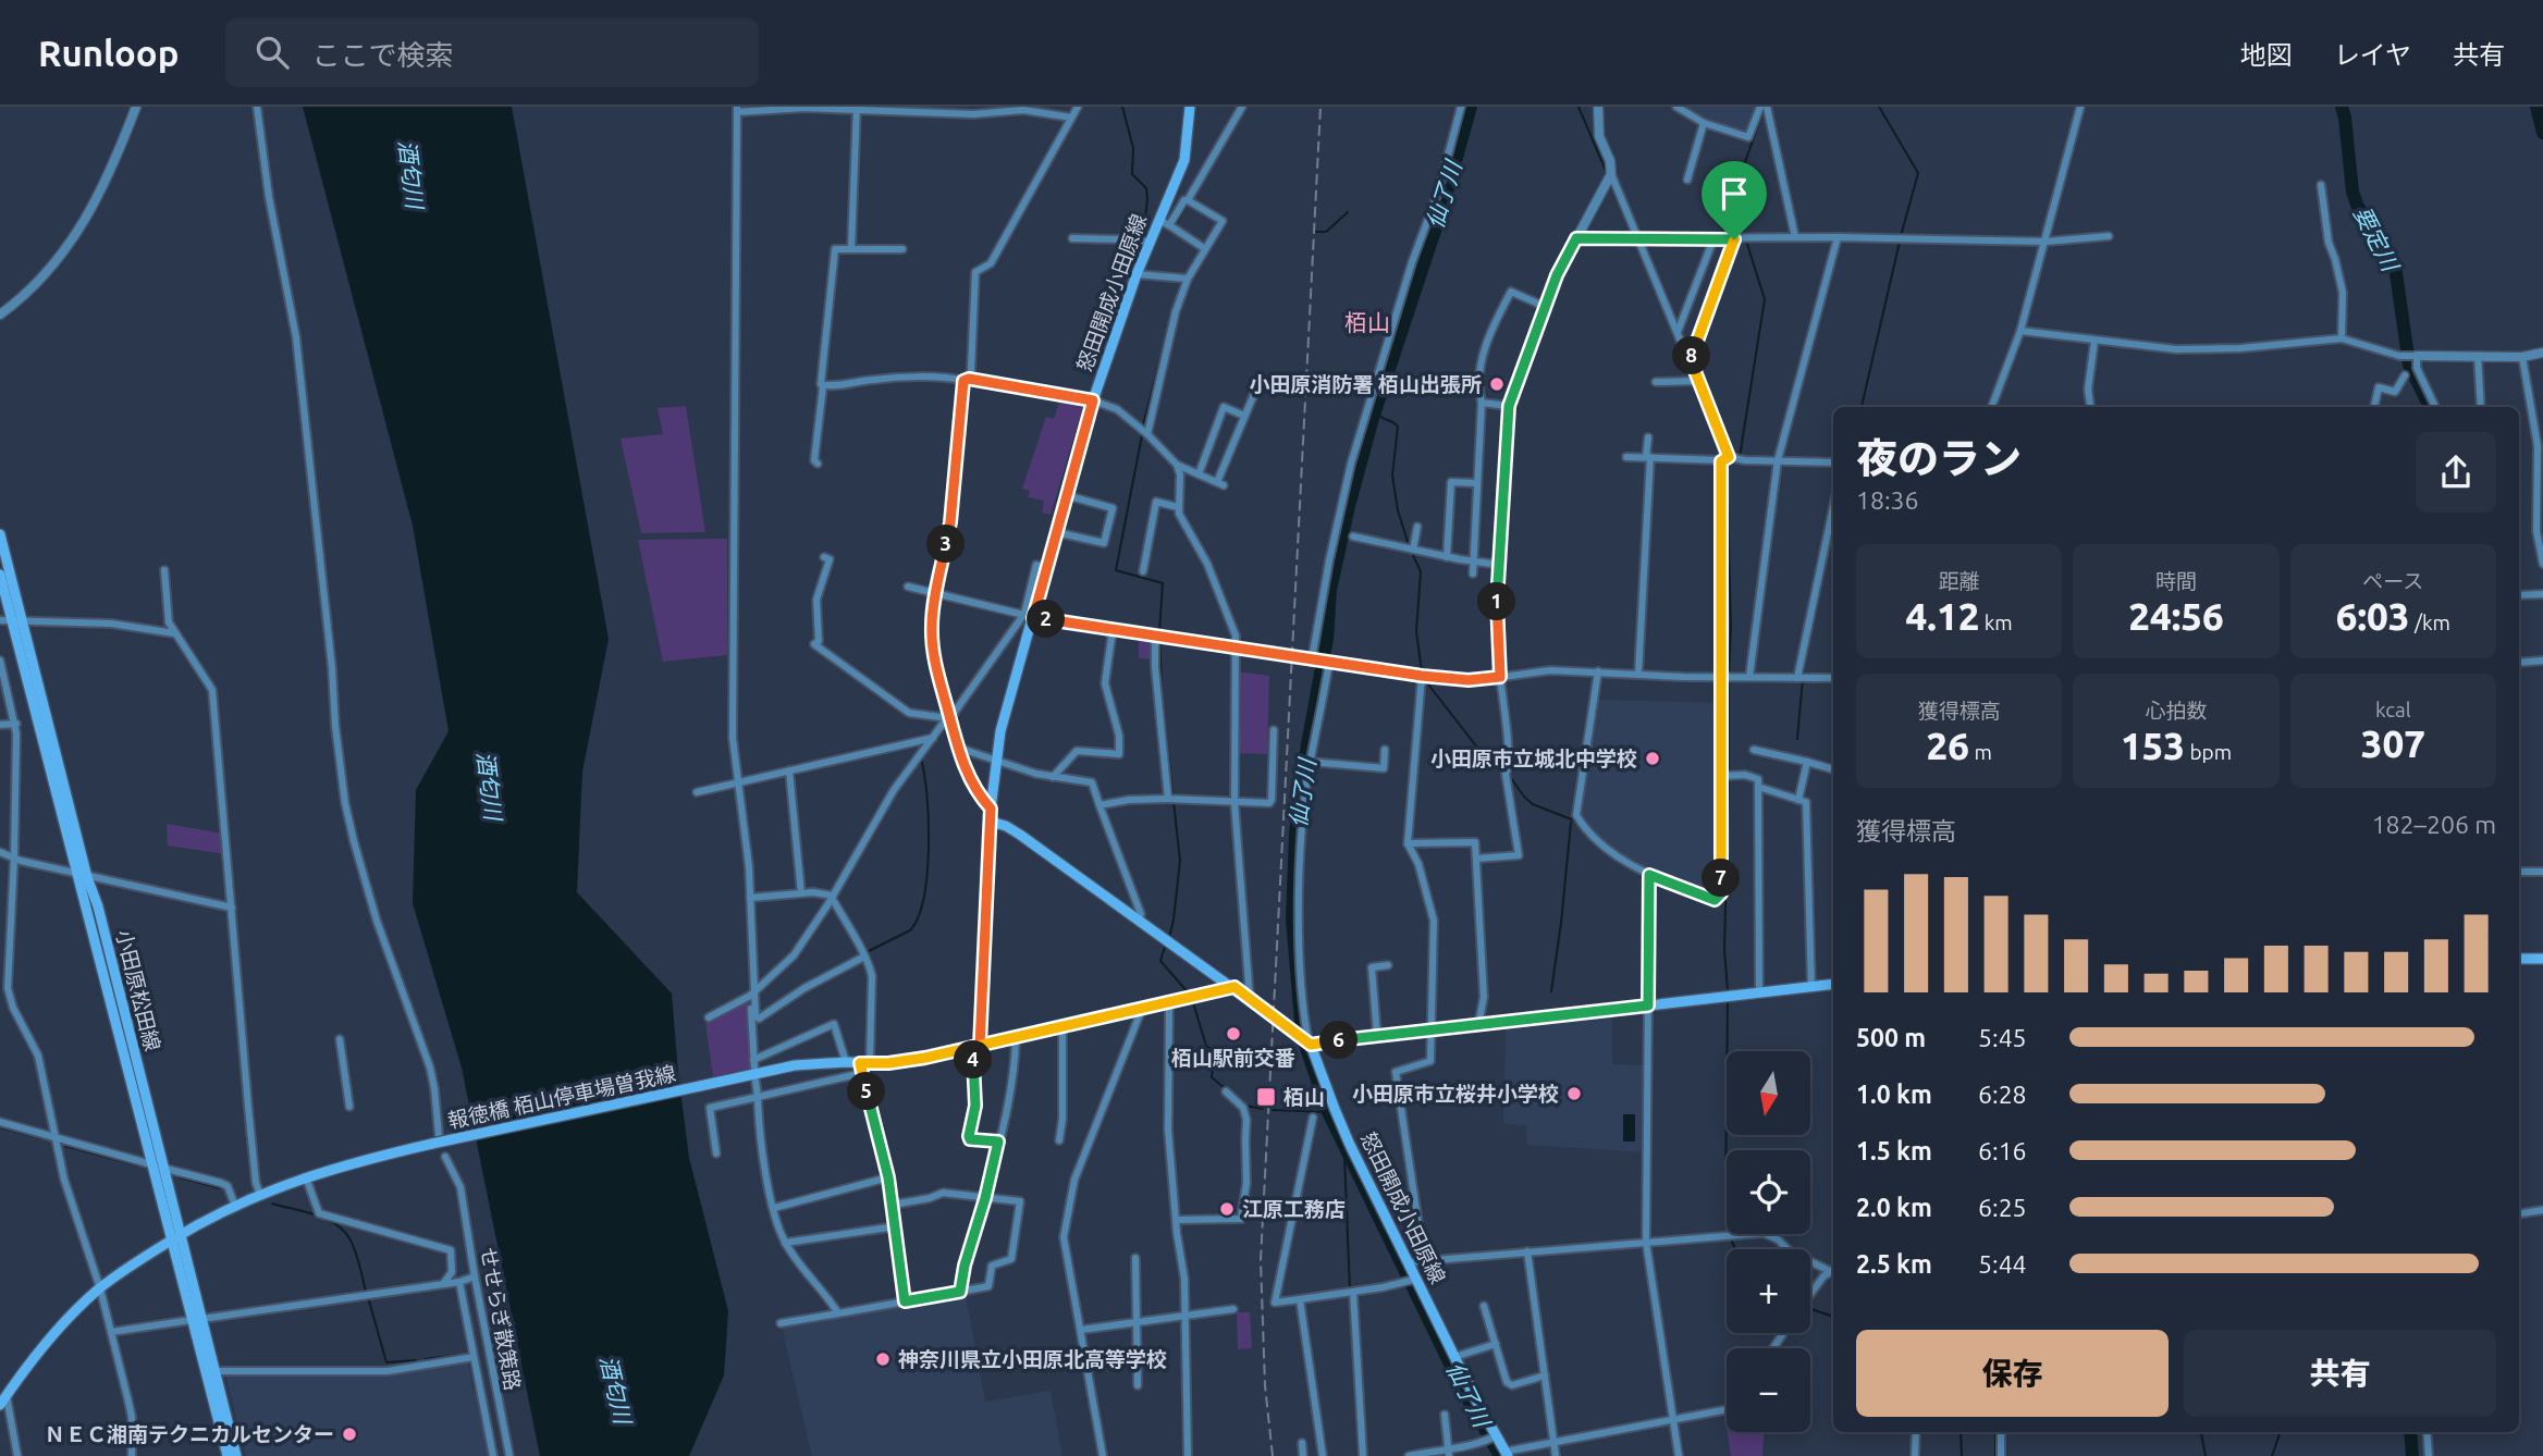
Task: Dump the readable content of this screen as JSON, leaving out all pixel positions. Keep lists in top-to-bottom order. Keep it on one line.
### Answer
{"streets":{"main road":["怒田開成小田原線","小田原松田線","報徳橋 栢山停車場曽我線"],"street":["せせらぎ散策路"]},"crossings":[["怒田開成小田原線","報徳橋 栢山停車場曽我線"],["小田原松田線","報徳橋 栢山停車場曽我線"]],"districts":["栢山"],"water":["酒匂川","仙了川","要定川"],"places":{"other":["小田原消防署 栢山出張所","小田原市立城北中学校","栢山駅前交番","小田原市立桜井小学校","江原工務店","神奈川県立小田原北高等学校","ＮＥＣ湘南テクニカルセンター"],"transit":["栢山"]},"north":"bottom","page":{"header":"Runloop","search":"ここで検索","nav":["地図","レイヤ","共有"],"pins":["8","3","1","2","7","6","4","5"],"heading":["夜のラン","18:36"],"stats":[["距離","4.12 km"],["時間","24:56"],["ペース","6:03 /km"],["獲得標高","26 m"],["心拍数","153 bpm"],["kcal","307"]],"chart":["獲得標高","182–206 m"],"list":[{"name":"500 m","note":"5:45"},{"name":"1.0 km","note":"6:28"},{"name":"1.5 km","note":"6:16"},{"name":"2.0 km","note":"6:25"},{"name":"2.5 km","note":"5:44"}],"map_buttons":["+","−"],"buttons":["保存","共有"]}}
